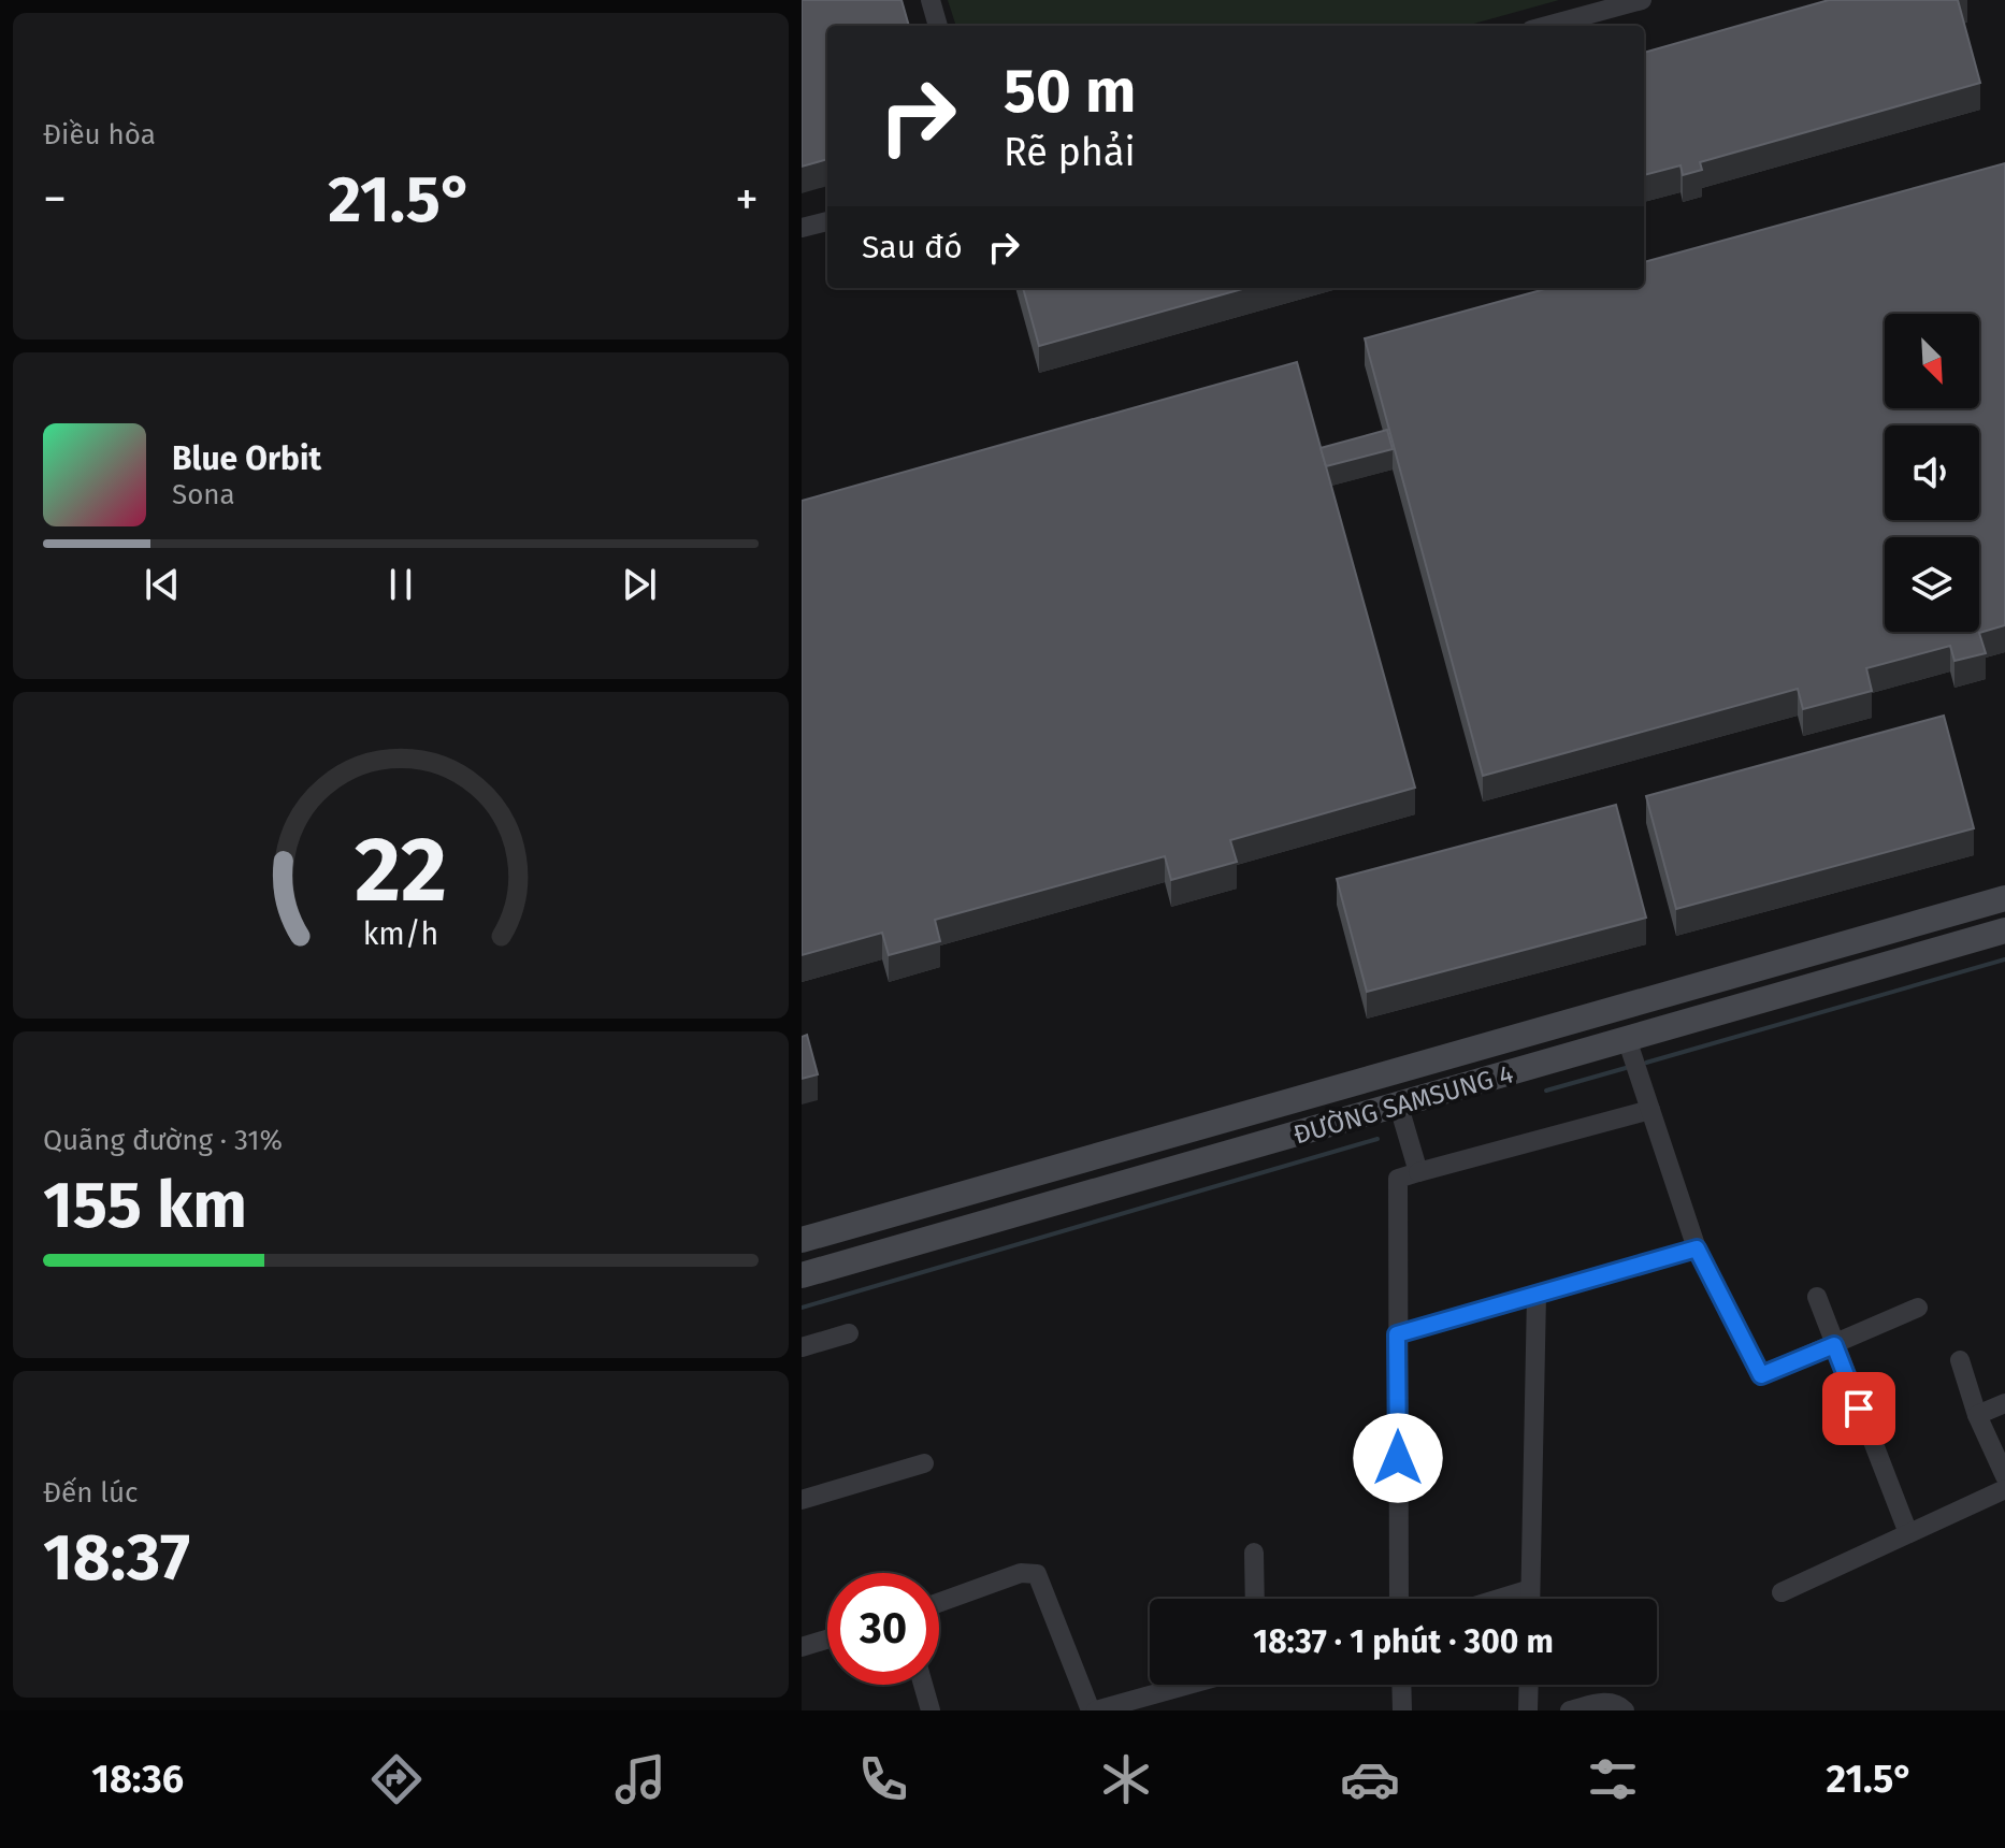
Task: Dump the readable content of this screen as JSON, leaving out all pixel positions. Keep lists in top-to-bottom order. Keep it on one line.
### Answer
{"streets":{"main road":["ĐƯỜNG SAMSUNG 4"]},"north":"bottom right","page":{"tile":["Điều hòa",["Quãng đường · 31%","155 km"],["Đến lúc","18:37"]],"turn":["50 m","Rẽ phải"],"heat":["−","21.5°","+"],"then":"Sau đó","song":["Blue Orbit","Sona"],"limit":"30","trip":"18:37 · 1 phút · 300 m","tabs":["18:36","21.5°"],"gauge":["22","km/h"]}}
